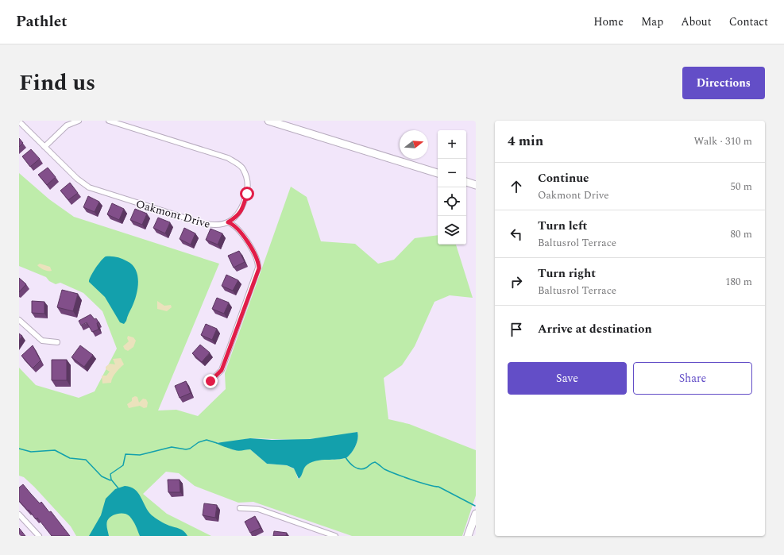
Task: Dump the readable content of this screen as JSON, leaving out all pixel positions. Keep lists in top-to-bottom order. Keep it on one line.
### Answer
{"streets":{"street":["Oakmont Drive"]},"north":"right","page":{"header":"Pathlet","nav":["Home","Map","About","Contact"],"title":"Find us","buttons":["Directions",["Save","Share"]],"heading":["4 min","Walk · 310 m"],"map_buttons":["+","−"],"list":[["Continue","Oakmont Drive","50 m"],["Turn left","Baltusrol Terrace","80 m"],["Turn right","Baltusrol Terrace","180 m"],"Arrive at destination"]}}
